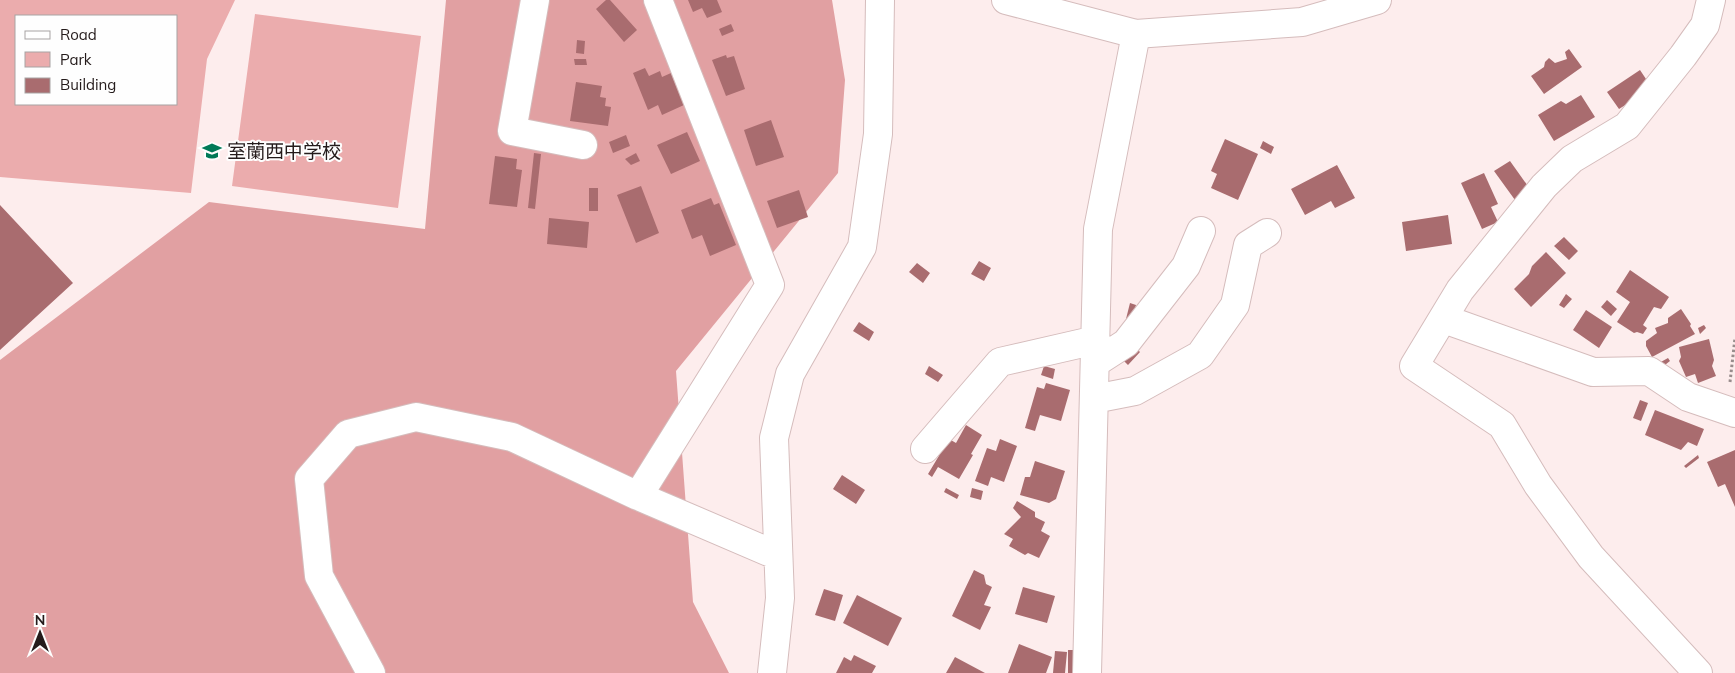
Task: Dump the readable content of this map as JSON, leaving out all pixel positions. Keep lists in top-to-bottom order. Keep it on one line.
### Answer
{"places":{"school or university":["室蘭西中学校"]},"legend":["Road","Park","Building"],"north":"top"}
